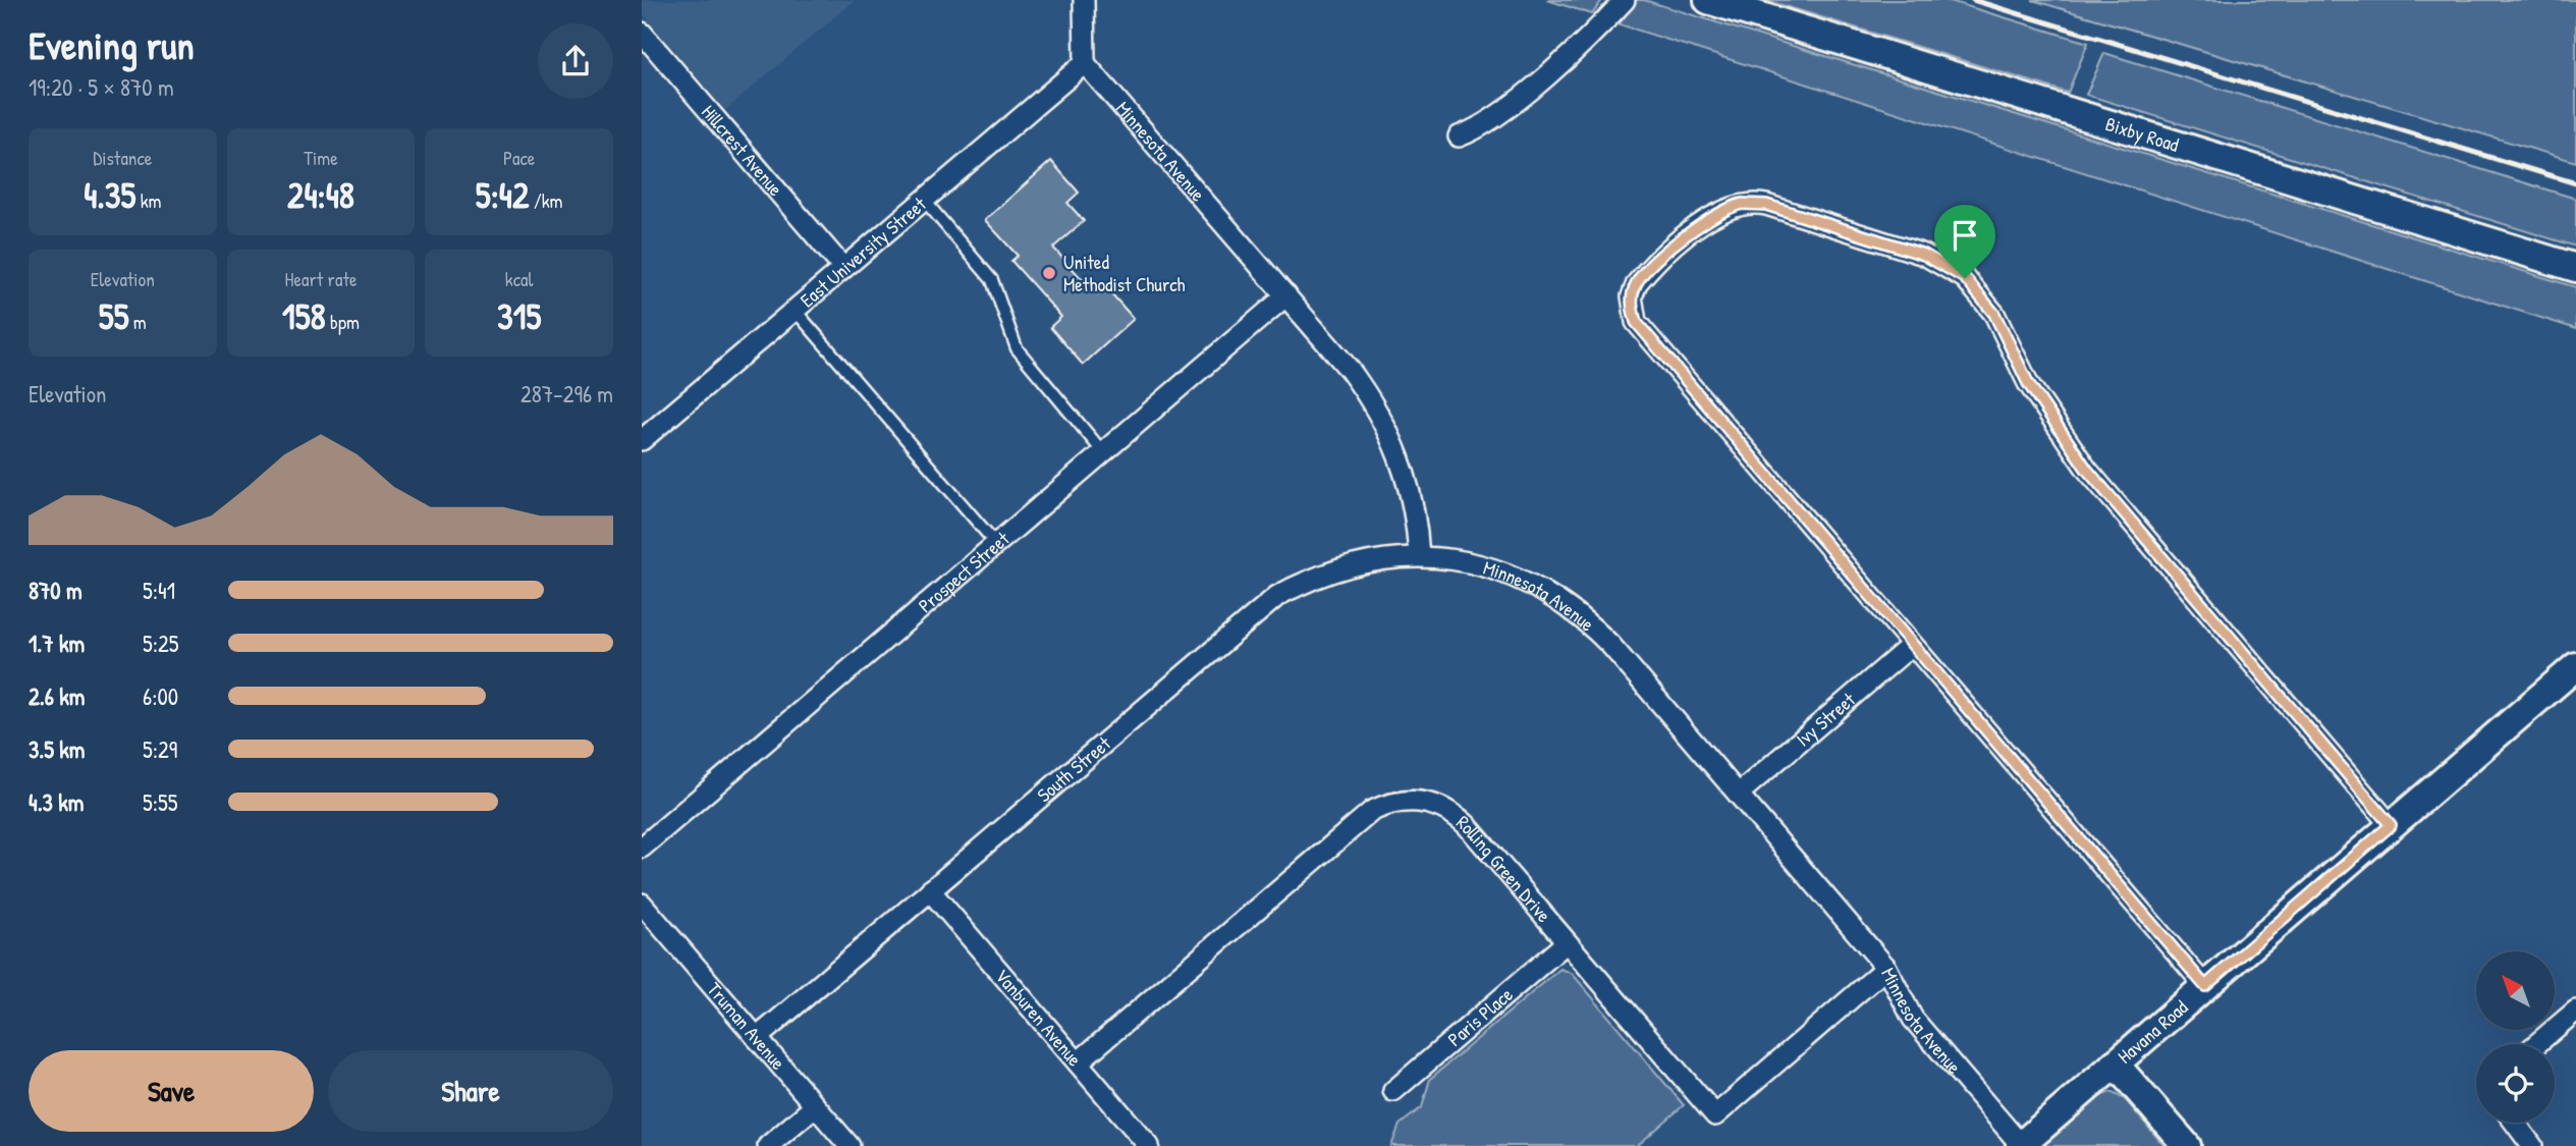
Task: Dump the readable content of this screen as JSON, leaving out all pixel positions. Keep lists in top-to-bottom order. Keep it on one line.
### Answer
{"streets":{"main road":["Bixby Road","Havana Road"],"street":["Hillcrest Avenue","Minnesota Avenue","East University Street","Prospect Street","Ivy Street","South Street","Rolling Green Drive","Paris Place","Vanburen Avenue","Truman Avenue"]},"crossings":[["Hillcrest Avenue","East University Street"],["Minnesota Avenue","East University Street"],["Minnesota Avenue","Prospect Street"],["Minnesota Avenue","Ivy Street"],["Minnesota Avenue","South Street"],["Minnesota Avenue","Rolling Green Drive"],["Minnesota Avenue","Havana Road"],["South Street","Vanburen Avenue"],["South Street","Truman Avenue"],["Rolling Green Drive","Paris Place"],["Rolling Green Drive","Vanburen Avenue"]],"places":["United Methodist Church"],"north":"top left","page":{"heading":["Evening run","19:20 · 5 × 870 m"],"stats":[["Distance","4.35 km"],["Time","24:48"],["Pace","5:42 /km"],["Elevation","55 m"],["Heart rate","158 bpm"],["kcal","315"]],"chart":["Elevation","287–296 m"],"list":[{"name":"870 m","note":"5:41"},{"name":"1.7 km","note":"5:25"},{"name":"2.6 km","note":"6:00"},{"name":"3.5 km","note":"5:29"},{"name":"4.3 km","note":"5:55"}],"buttons":["Save","Share"]}}
